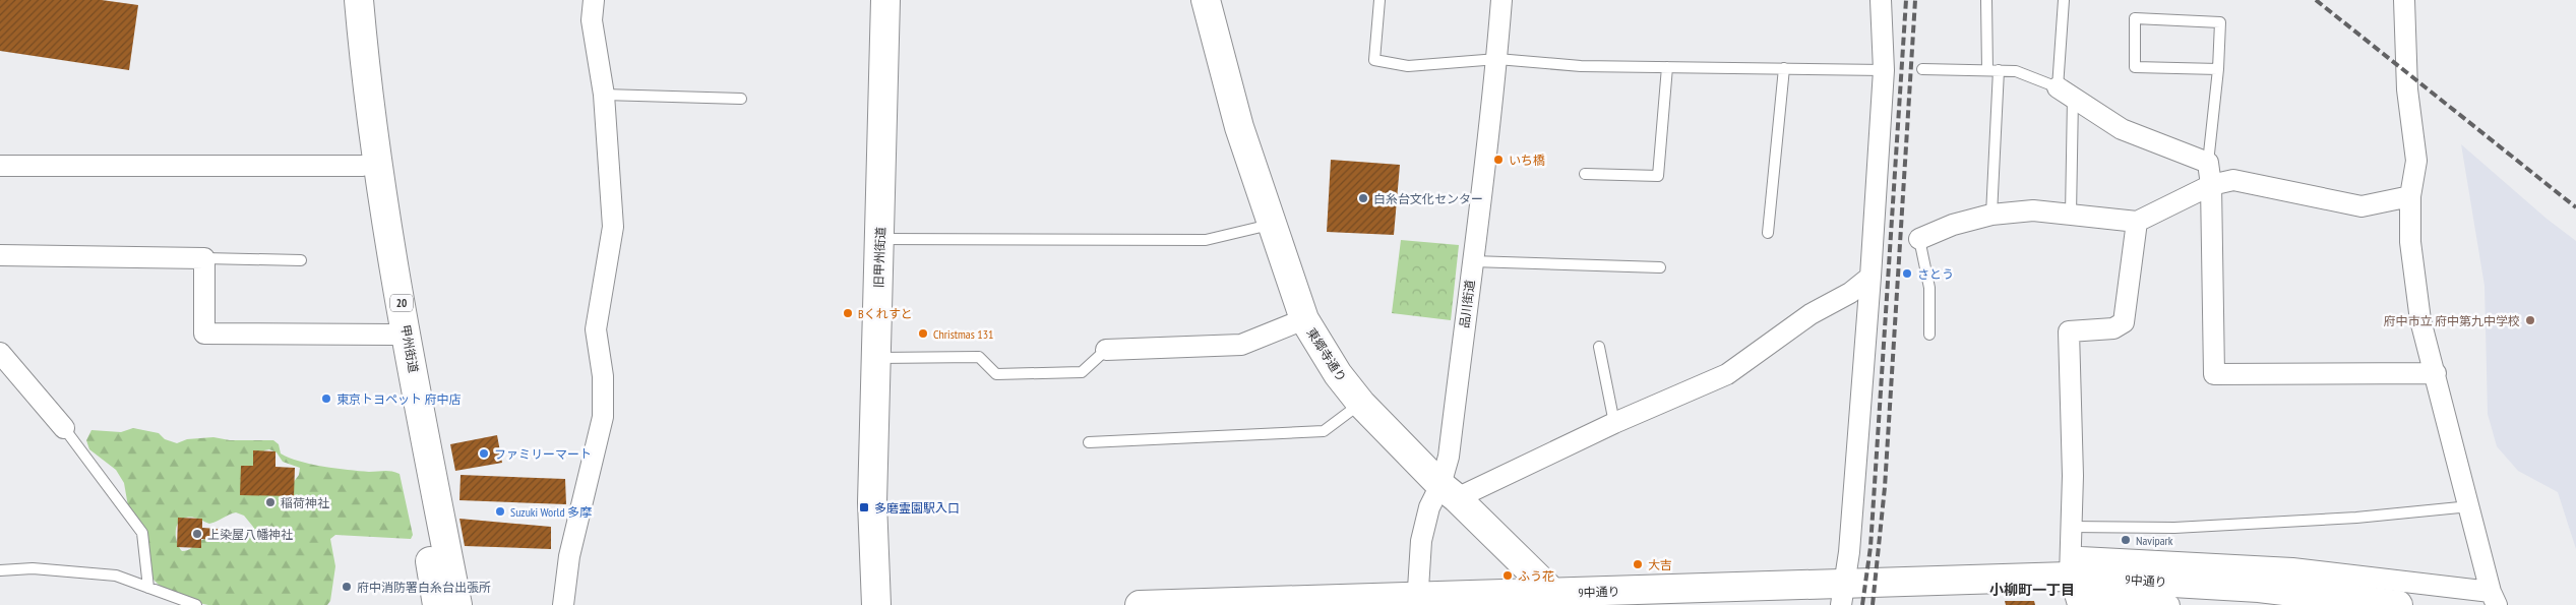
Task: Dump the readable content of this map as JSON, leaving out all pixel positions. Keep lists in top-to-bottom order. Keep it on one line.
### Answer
{"streets":{"main road":["旧甲州街道","20","甲州街道","東郷寺通り","9中通り"],"street":["品川街道"]},"crossings":[["品川街道","東郷寺通り"],["品川街道","9中通り"],["東郷寺通り","9中通り"]],"districts":["小柳町一丁目"],"places":{"other":["いち橋","白糸台文化センター","さとう","Bくれすと","府中市立 府中第九中学校","Christmas 131","東京トヨペット 府中店","ファミリーマート","稲荷神社","Suzuki World 多摩","上染屋八幡神社","Navipark","大吉","ふう花","府中消防署白糸台出張所"],"transit":["多磨霊園駅入口"]}}
